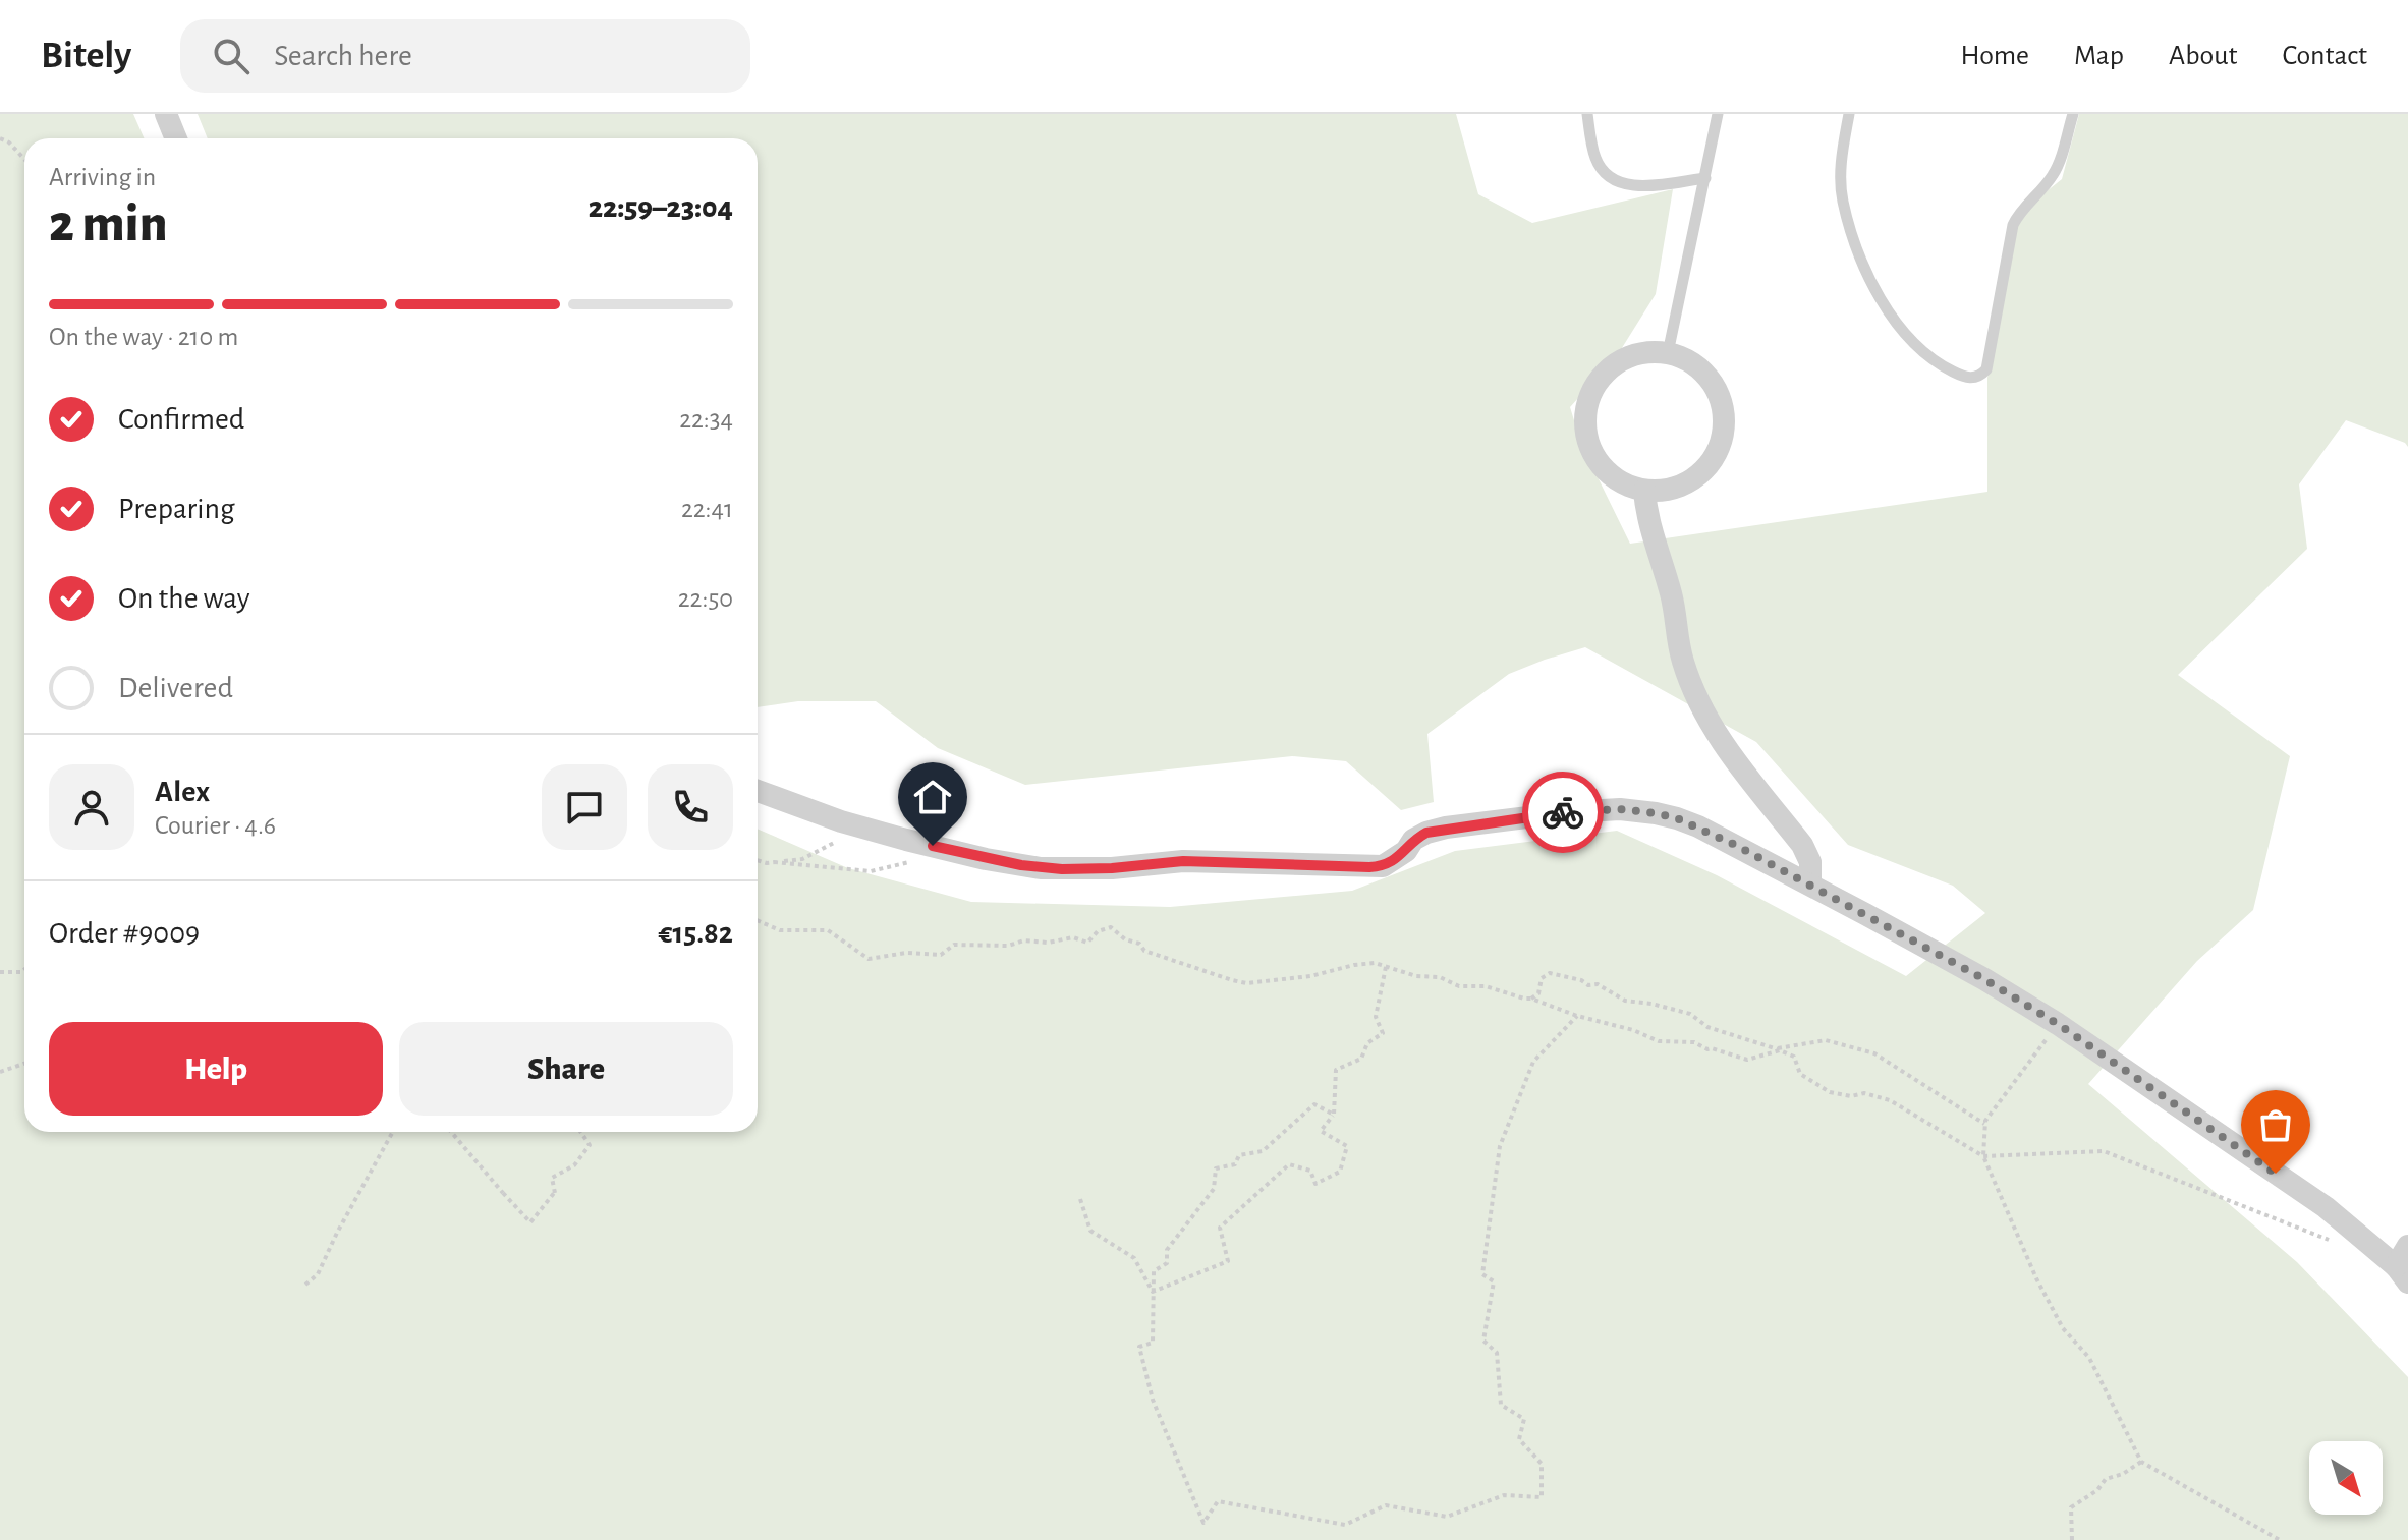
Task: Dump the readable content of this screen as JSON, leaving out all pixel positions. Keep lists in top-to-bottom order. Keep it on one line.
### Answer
{"north":"bottom right","page":{"header":"Bitely","search":"Search here","nav":["Home","Map","About","Contact"],"heading":["2 min","Arriving in","22:59–23:04"],"panel":["Alex","Courier · 4.6","Order #9009","€15.82"],"bar":"On the way · 210 m","list":[["Confirmed","22:34"],["Preparing","22:41"],["On the way","22:50"],"Delivered"],"buttons":["Help","Share"]}}
